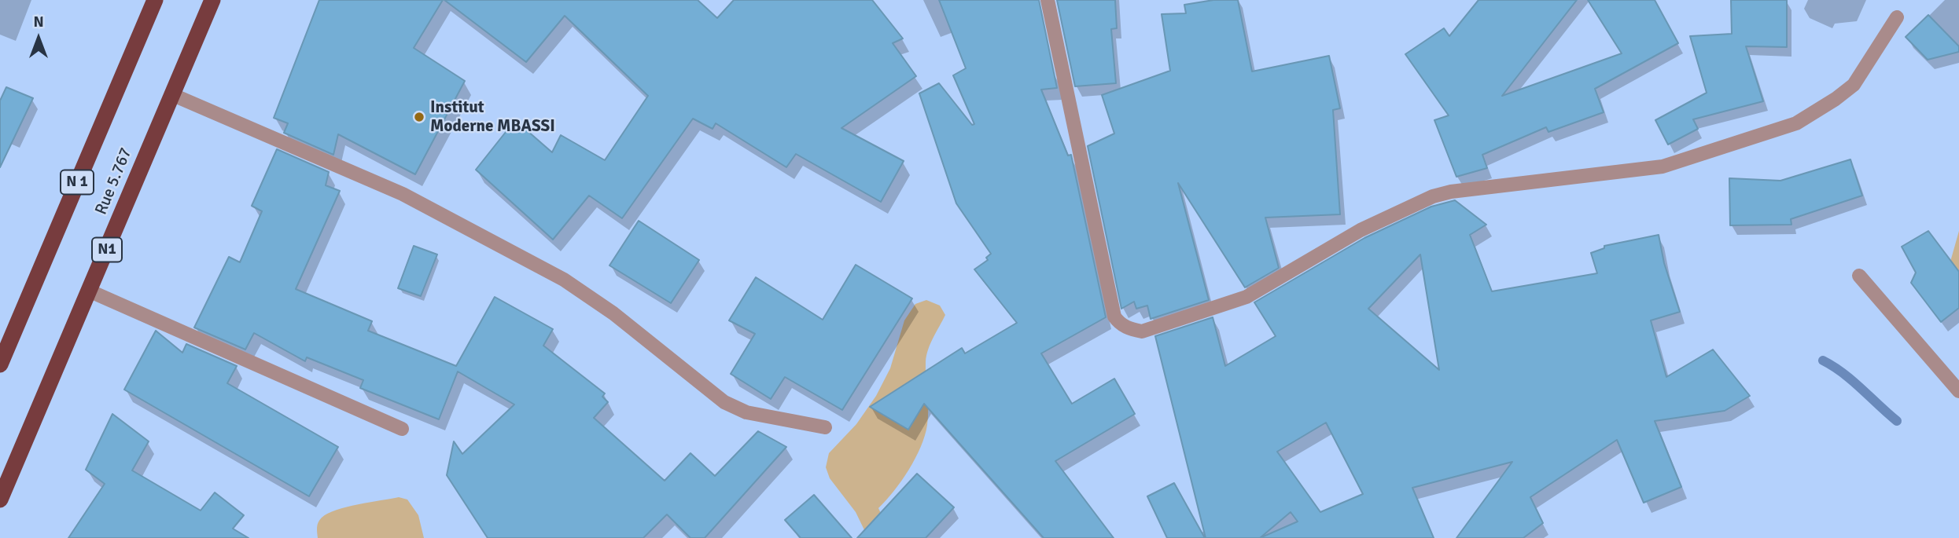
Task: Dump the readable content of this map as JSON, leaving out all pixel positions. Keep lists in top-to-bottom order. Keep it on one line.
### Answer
{"streets":{"highway":["Rue 5.767","N 1","N1"]},"places":["Institut Moderne MBASSI"],"north":"top"}
